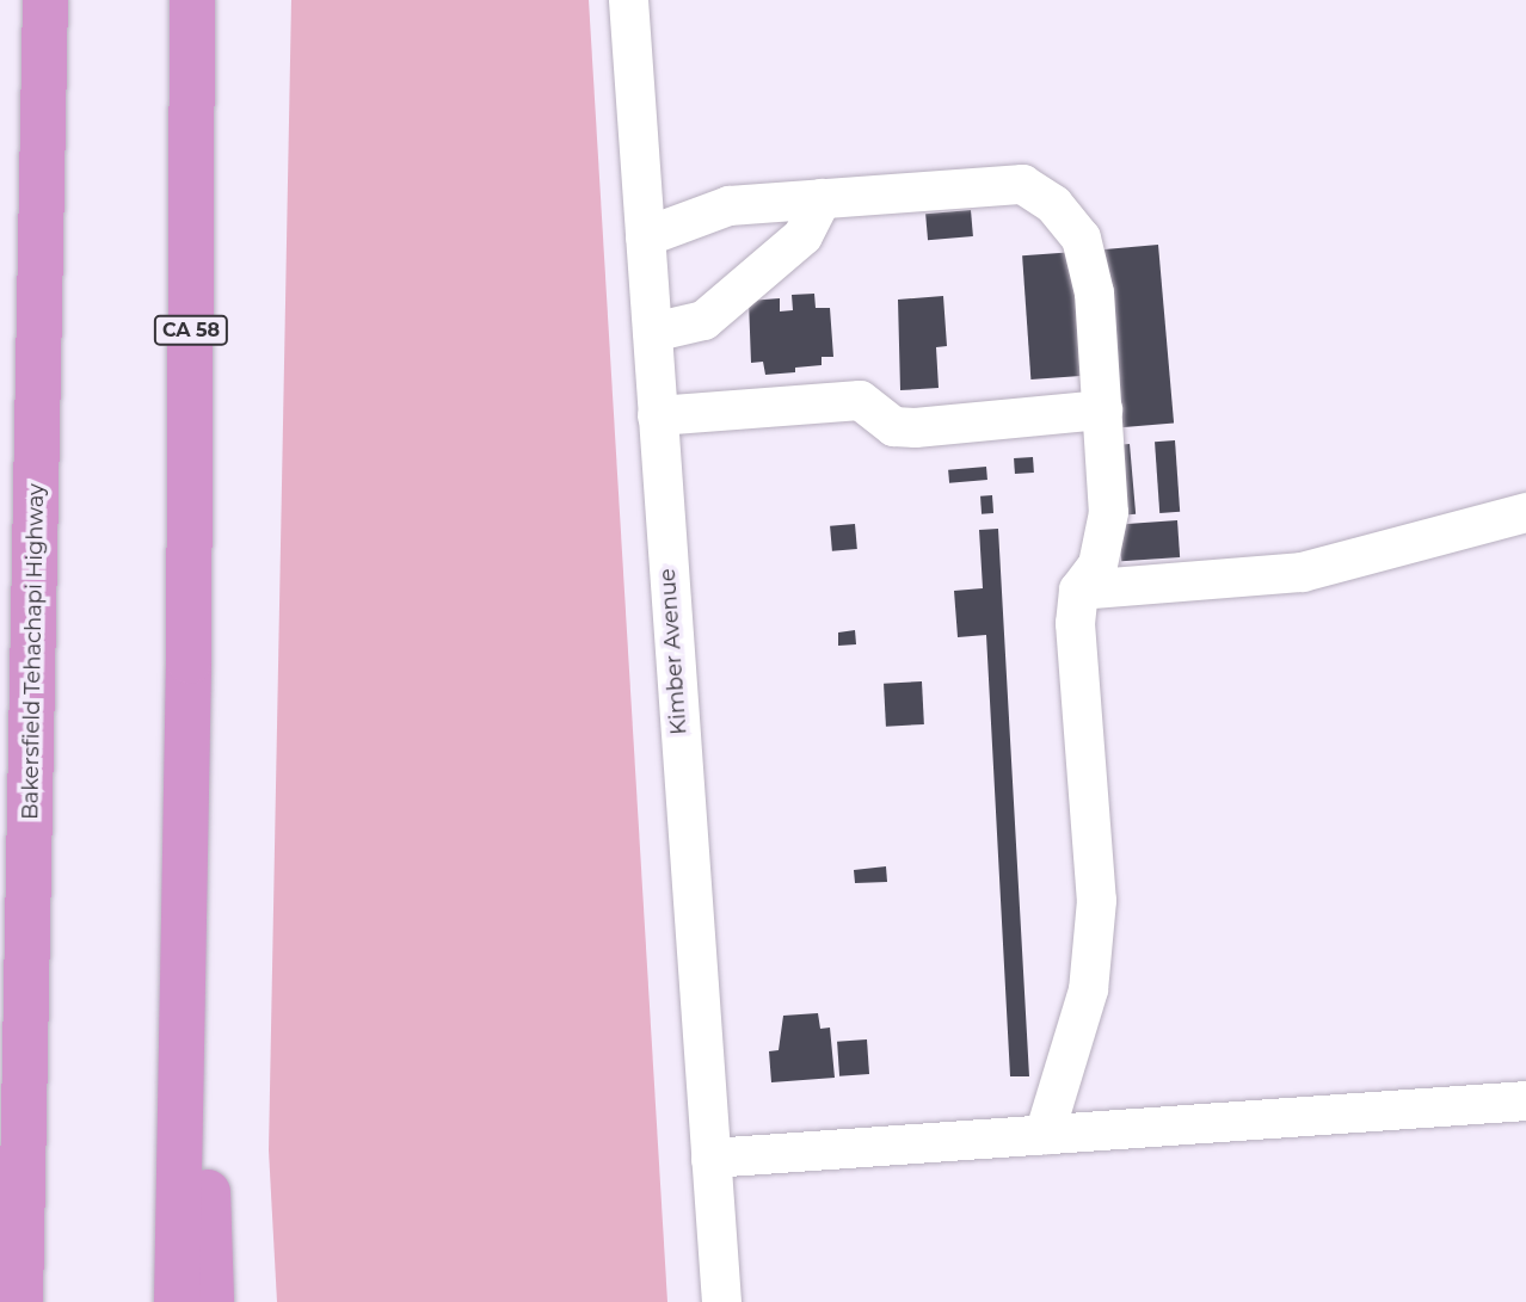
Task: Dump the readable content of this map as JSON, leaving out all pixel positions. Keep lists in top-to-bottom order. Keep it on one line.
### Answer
{"streets":{"highway":["CA 58","Bakersfield Tehachapi Highway"],"street":["Kimber Avenue"]}}
